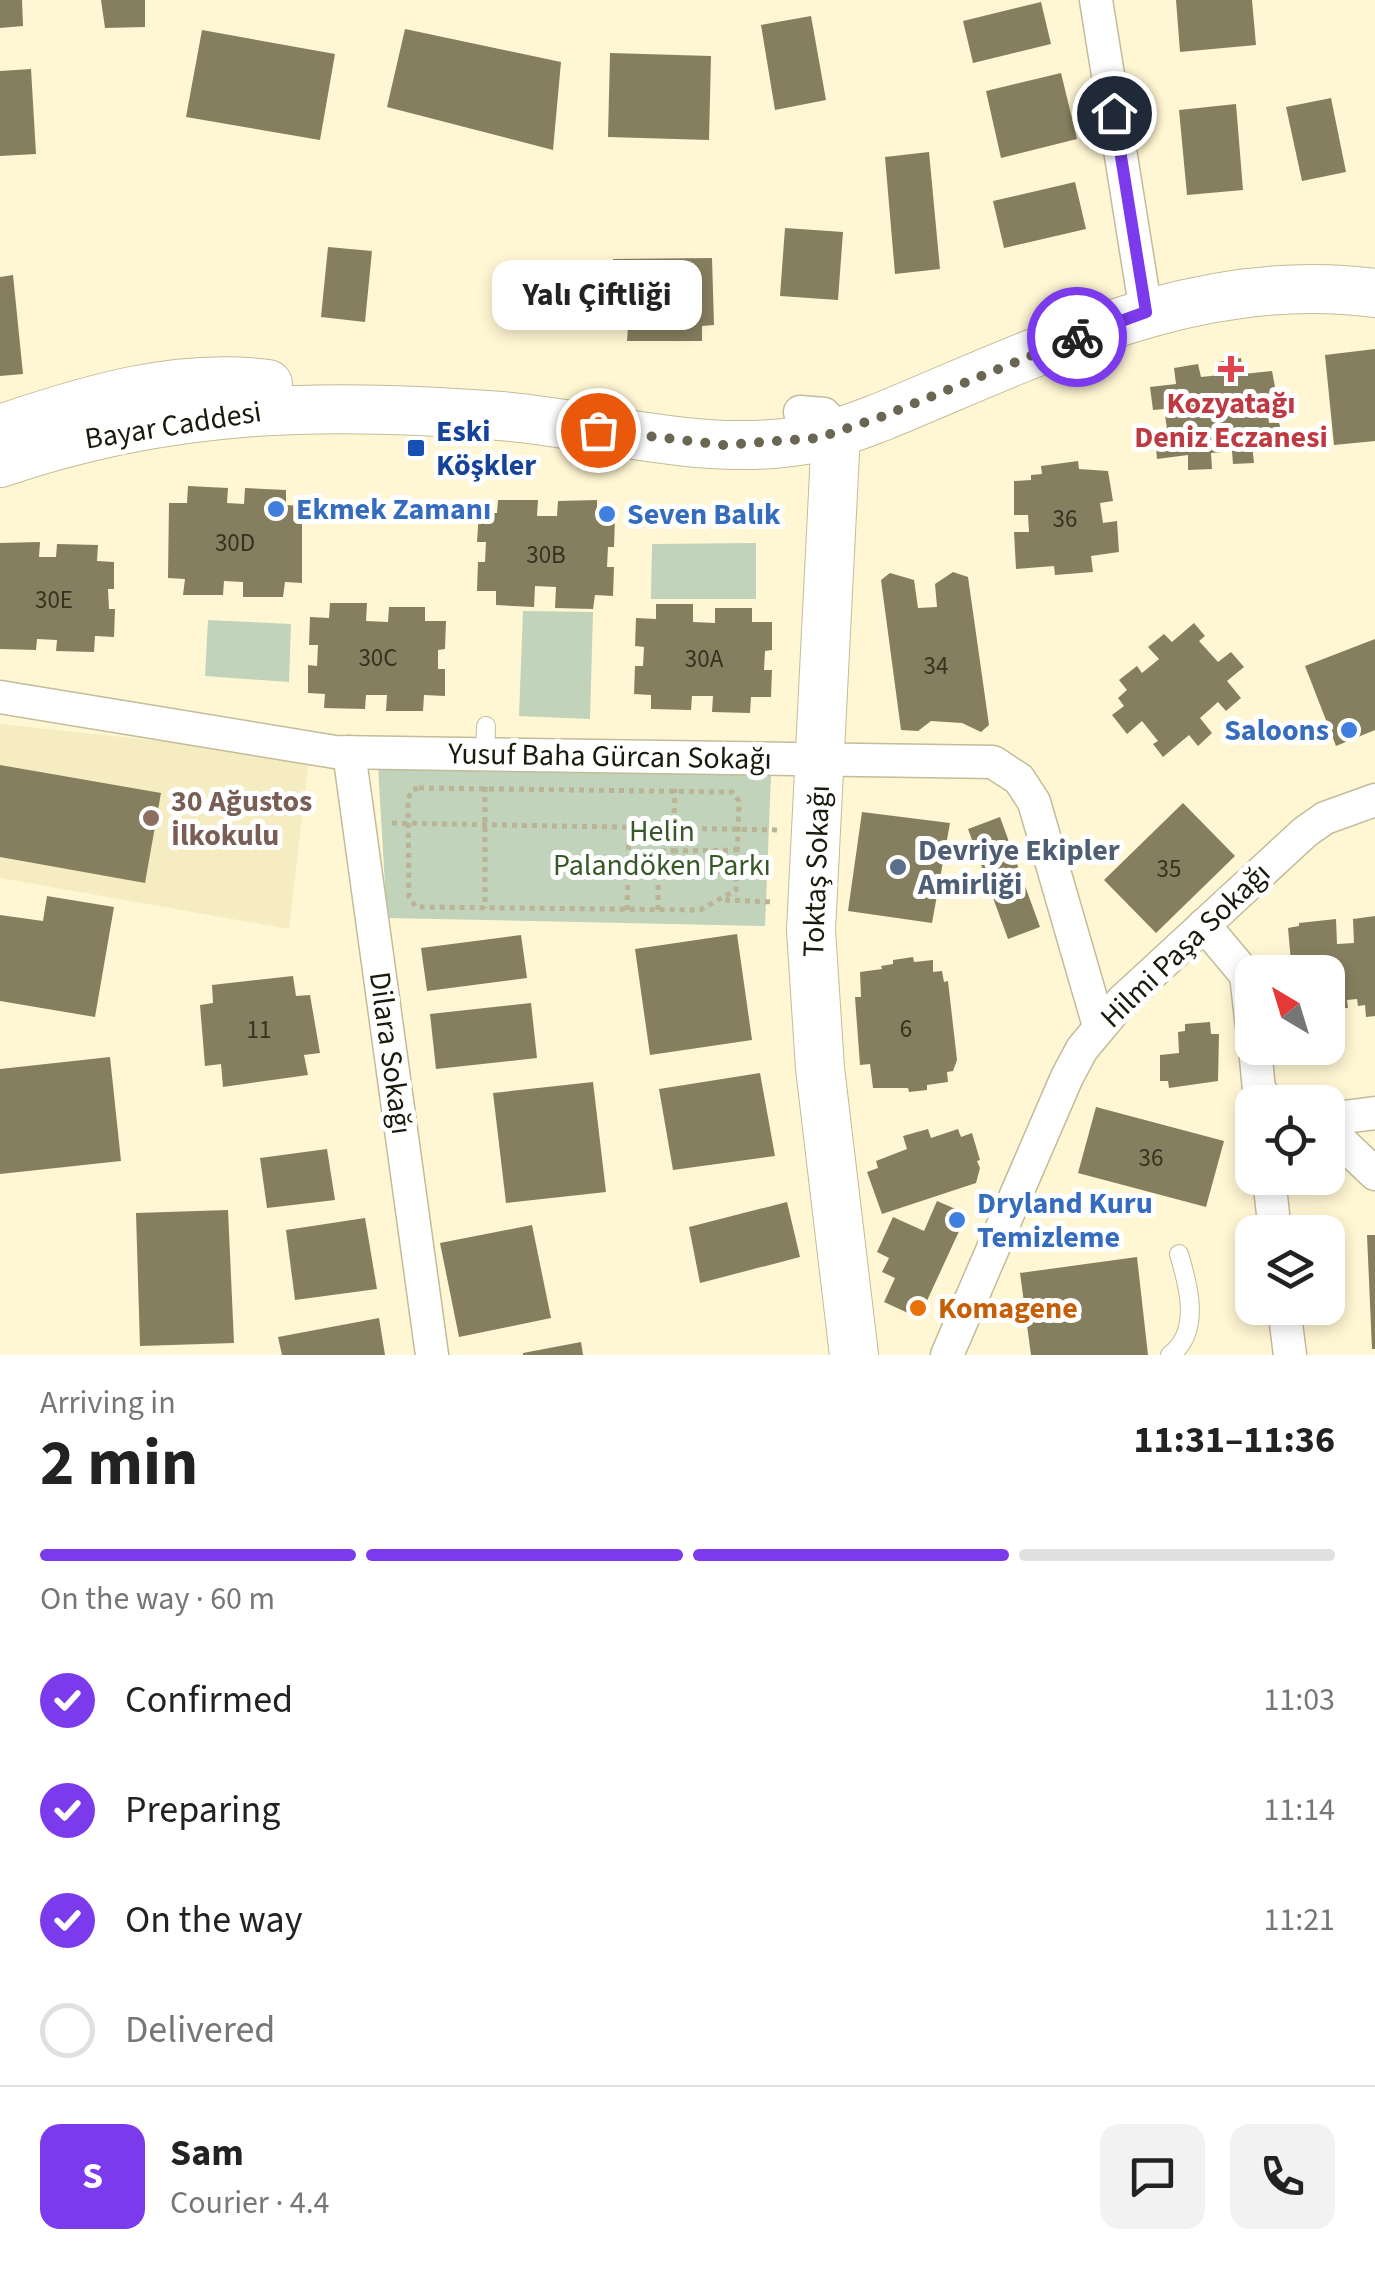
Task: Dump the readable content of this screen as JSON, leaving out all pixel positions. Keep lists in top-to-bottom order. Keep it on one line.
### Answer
{"streets":{"main road":["Bayar Caddesi","Toktaş Sokağı"],"street":["Yusuf Baha Gürcan Sokağı","Hilmi Paşa Sokağı","Dilara Sokağı"]},"crossings":[["Bayar Caddesi","Toktaş Sokağı"],["Yusuf Baha Gürcan Sokağı","Toktaş Sokağı"],["Yusuf Baha Gürcan Sokağı","Hilmi Paşa Sokağı"],["Yusuf Baha Gürcan Sokağı","Dilara Sokağı"]],"parks":["Helin Palandöken Parkı"],"places":{"health":["Kozyatağı Deniz Eczanesi"],"other":["Yalı Çiftliği","Ekmek Zamanı","Seven Balık","Saloons","30 Ağustos İlkokulu","Devriye Ekipler Amirliği","Dryland Kuru Temizleme","Komagene"],"transit":["Eski Köşkler"]},"house_numbers":["36","30D","30B","30E","30C","30A","34","35","6","11","36"],"north":"top left","page":{"bubble":"Yalı Çiftliği","heading":["2 min","Arriving in","11:31–11:36"],"panel":["Sam","Courier · 4.4"],"bar":"On the way · 60 m","list":[["Confirmed","11:03"],["Preparing","11:14"],["On the way","11:21"],"Delivered"],"round":"S"}}
